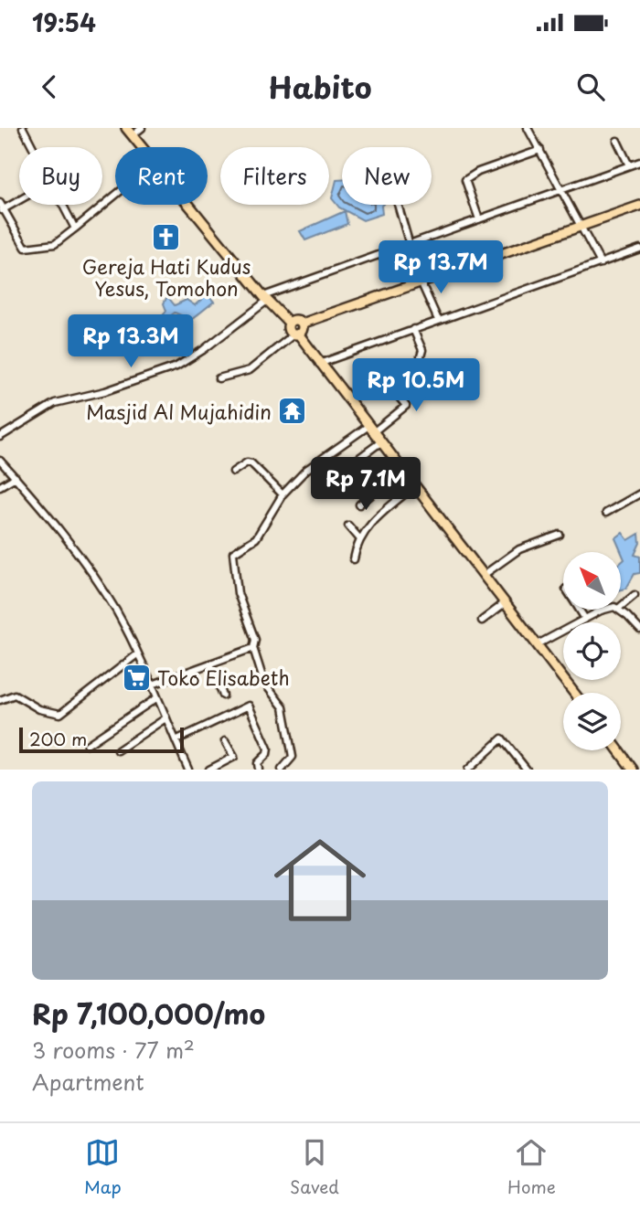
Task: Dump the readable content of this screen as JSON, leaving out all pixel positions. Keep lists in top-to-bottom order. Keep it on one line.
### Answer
{"places":{"church":["Gereja Hati Kudus Yesus, Tomohon"],"temple":["Masjid Al Mujahidin"],"supermarket":["Toko Elisabeth"]},"scale_bar":"200 m","north":"top left","page":{"status":"19:54","header":"Habito","chip":["Buy","Rent","Filters","New"],"price":["Rp 13.7M","Rp 13.3M","Rp 10.5M","Rp 7.1M"],"scale":"200 m","list":[{"name":"Rp 7,100,000/mo","note":"3 rooms · 77 m² · Apartment"}],"tabs":["Map","Saved","Home"]}}
